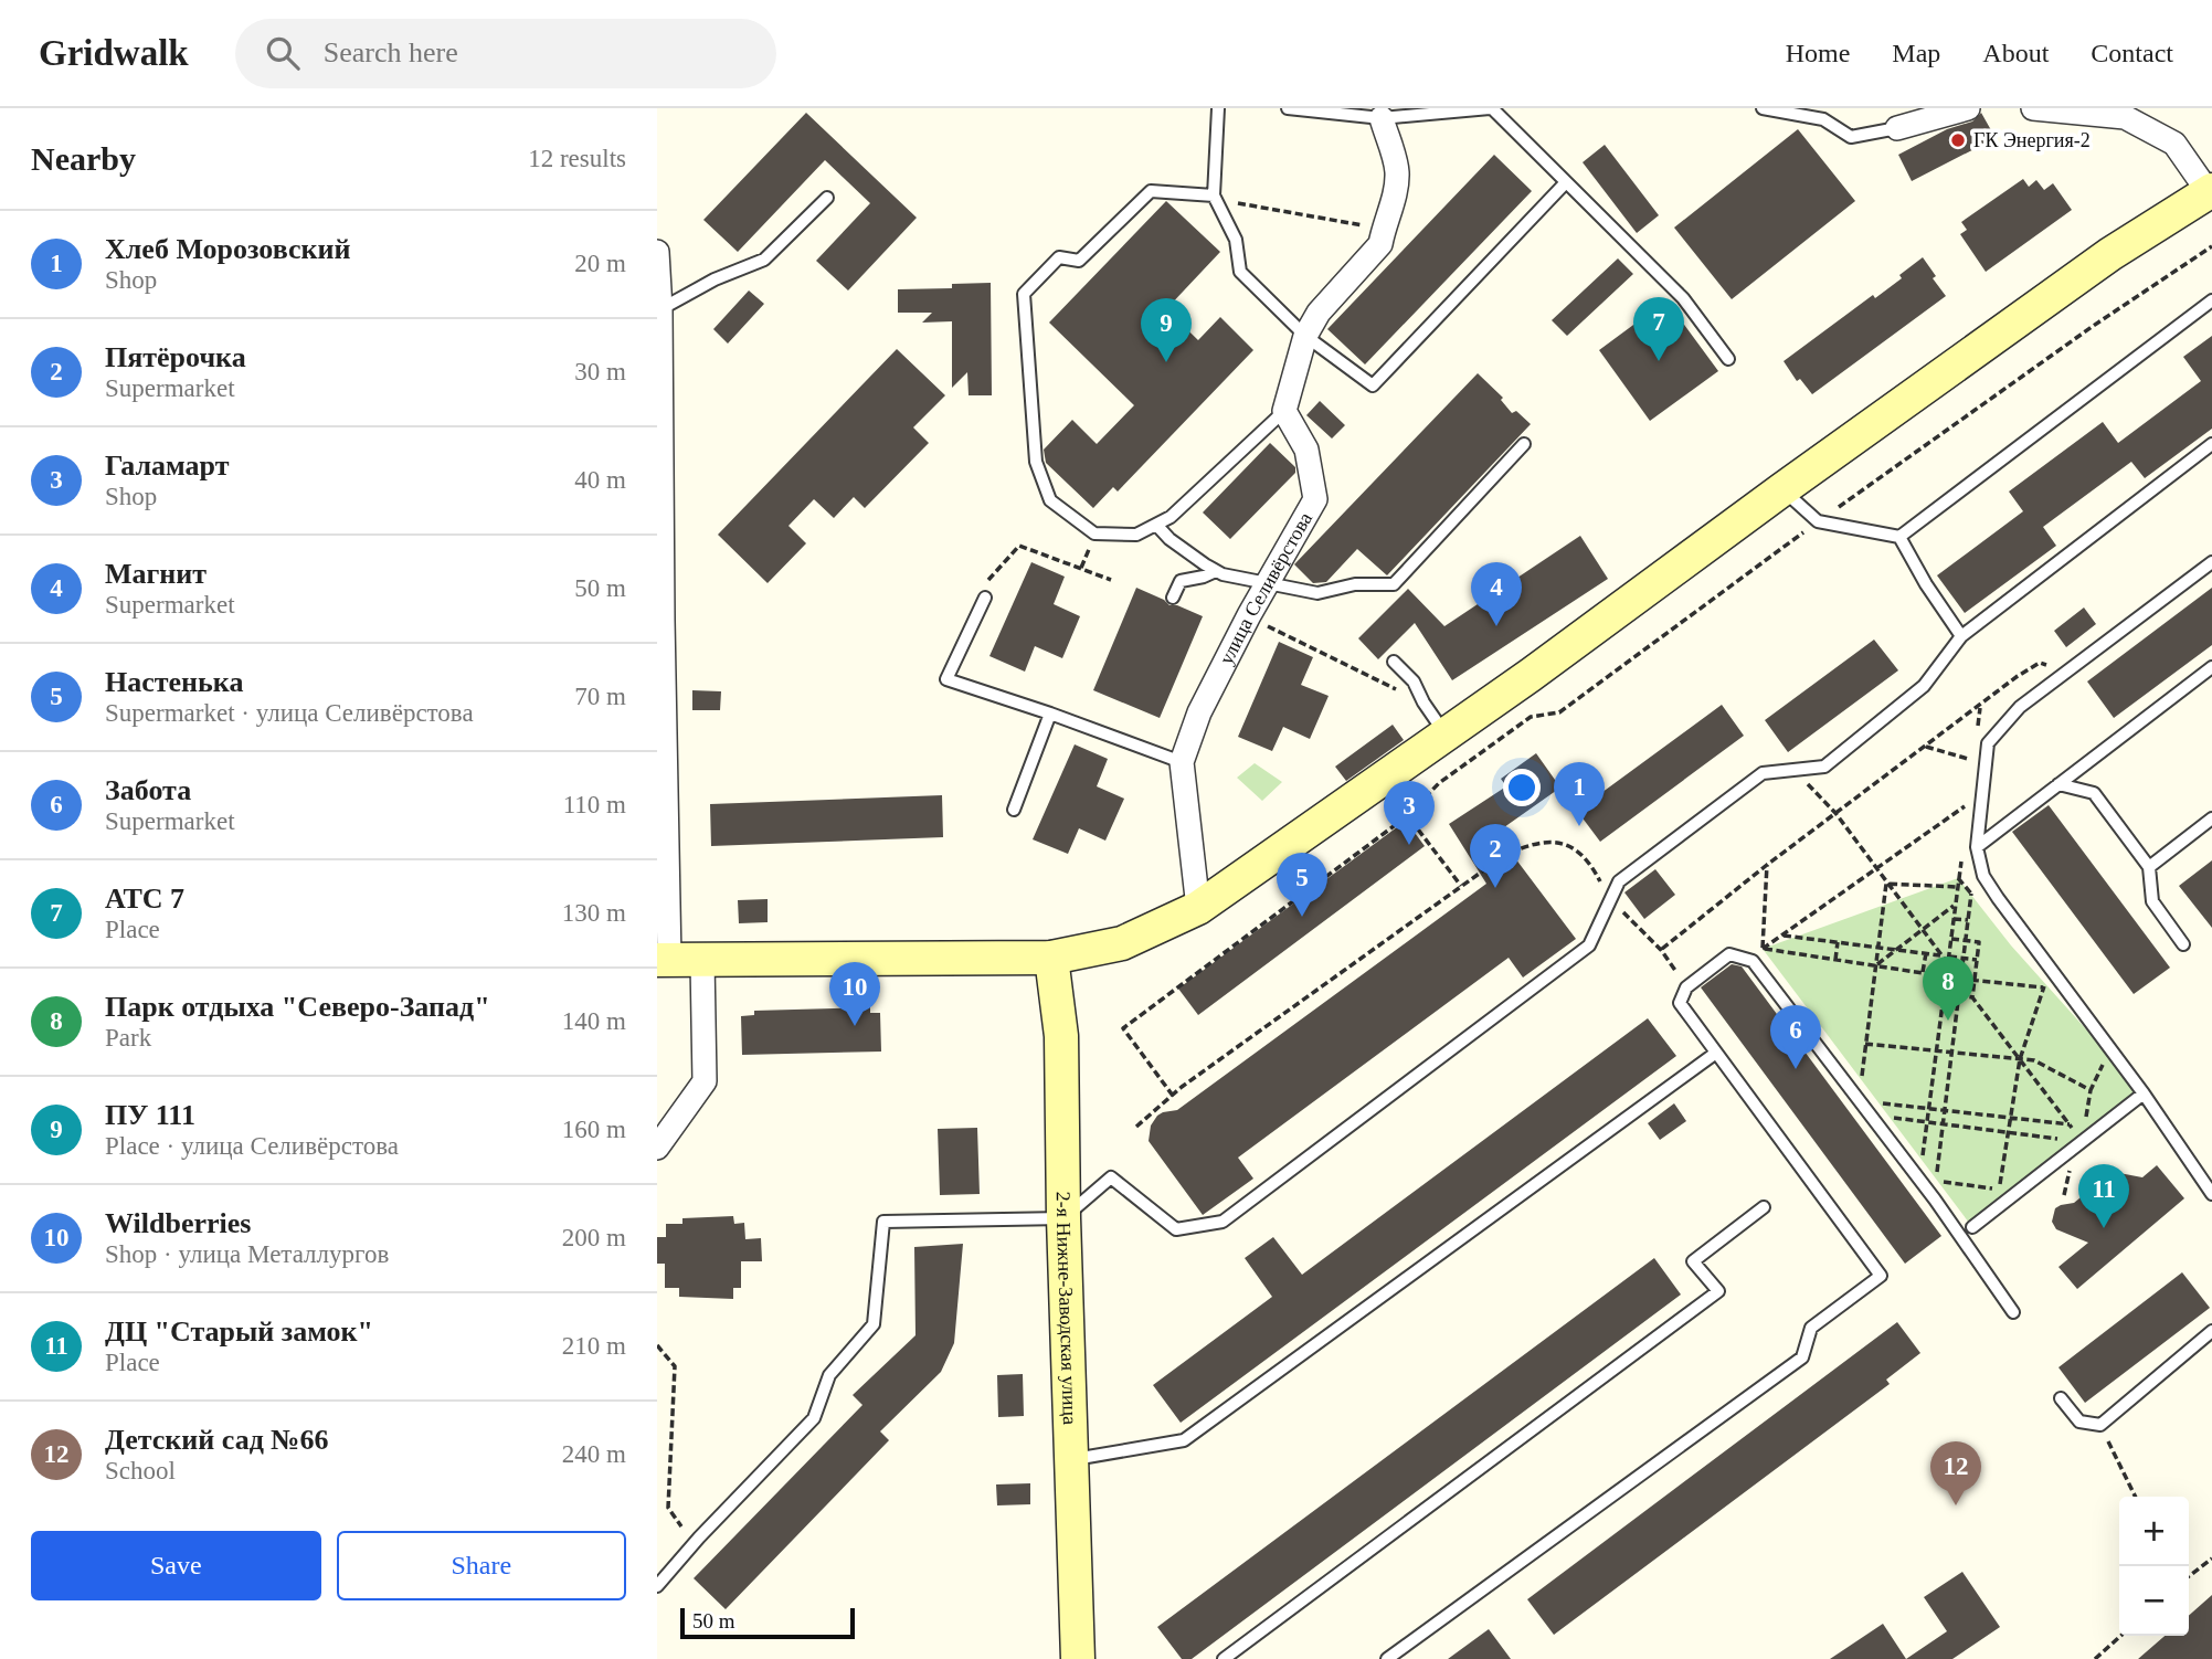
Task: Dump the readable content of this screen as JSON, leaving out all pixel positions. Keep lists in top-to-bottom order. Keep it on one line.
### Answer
{"streets":{"main road":["2-я Нижне-Заводская улица"],"street":["улица Селивёрстова"]},"places":["ГК Энергия-2"],"scale_bar":"50 m","page":{"header":"Gridwalk","search":"Search here","nav":["Home","Map","About","Contact"],"heading":["Nearby","12 results"],"list":[{"mark":"1","name":"Хлеб Морозовский","note":"Shop","value":"20 m"},{"mark":"2","name":"Пятёрочка","note":"Supermarket","value":"30 m"},{"mark":"3","name":"Галамарт","note":"Shop","value":"40 m"},{"mark":"4","name":"Магнит","note":"Supermarket","value":"50 m"},{"mark":"5","name":"Настенька","note":"Supermarket · улица Селивёрстова","value":"70 m"},{"mark":"6","name":"Забота","note":"Supermarket","value":"110 m"},{"mark":"7","name":"АТС 7","note":"Place","value":"130 m"},{"mark":"8","name":"Парк отдыха \"Северо-Запад\"","note":"Park","value":"140 m"},{"mark":"9","name":"ПУ 111","note":"Place · улица Селивёрстова","value":"160 m"},{"mark":"10","name":"Wildberries","note":"Shop · улица Металлургов","value":"200 m"},{"mark":"11","name":"ДЦ \"Старый замок\"","note":"Place","value":"210 m"},{"mark":"12","name":"Детский сад №66","note":"School","value":"240 m"}],"pins":["7","9","4","1","3","2","5","8","10","6","11","12"],"map_buttons":["+","−"],"buttons":["Save","Share"],"scale":"50 m"}}
